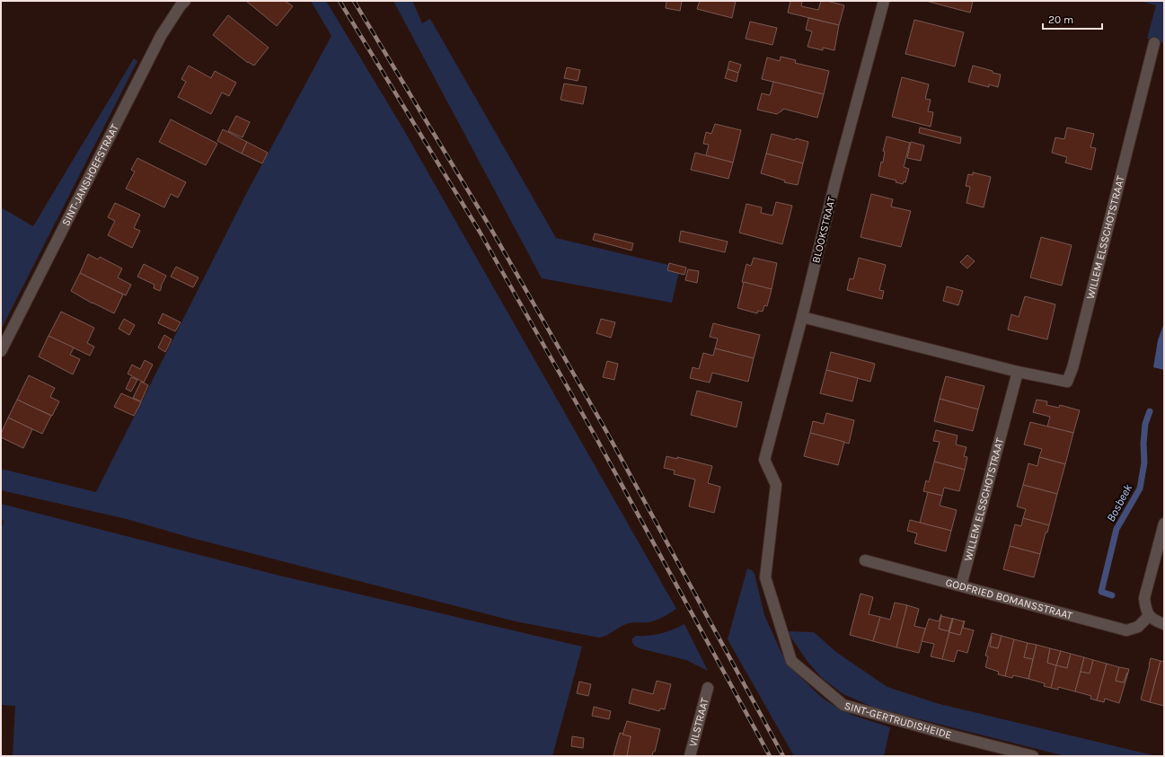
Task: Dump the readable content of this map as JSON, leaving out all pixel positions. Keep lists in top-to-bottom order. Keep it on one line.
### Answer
{"streets":{"street":["SINT-JANSHOEFSTRAAT","BLOOKSTRAAT","WILLEM ELSSCHOTSTRAAT","GODFRIED BOMANSSTRAAT","SINT-GERTRUDISHEIDE","VILSTRAAT"]},"crossings":[["BLOOKSTRAAT","WILLEM ELSSCHOTSTRAAT"],["BLOOKSTRAAT","SINT-GERTRUDISHEIDE"],["WILLEM ELSSCHOTSTRAAT","GODFRIED BOMANSSTRAAT"]],"water":["Bosbeek"],"scale_bar":"20 m"}
